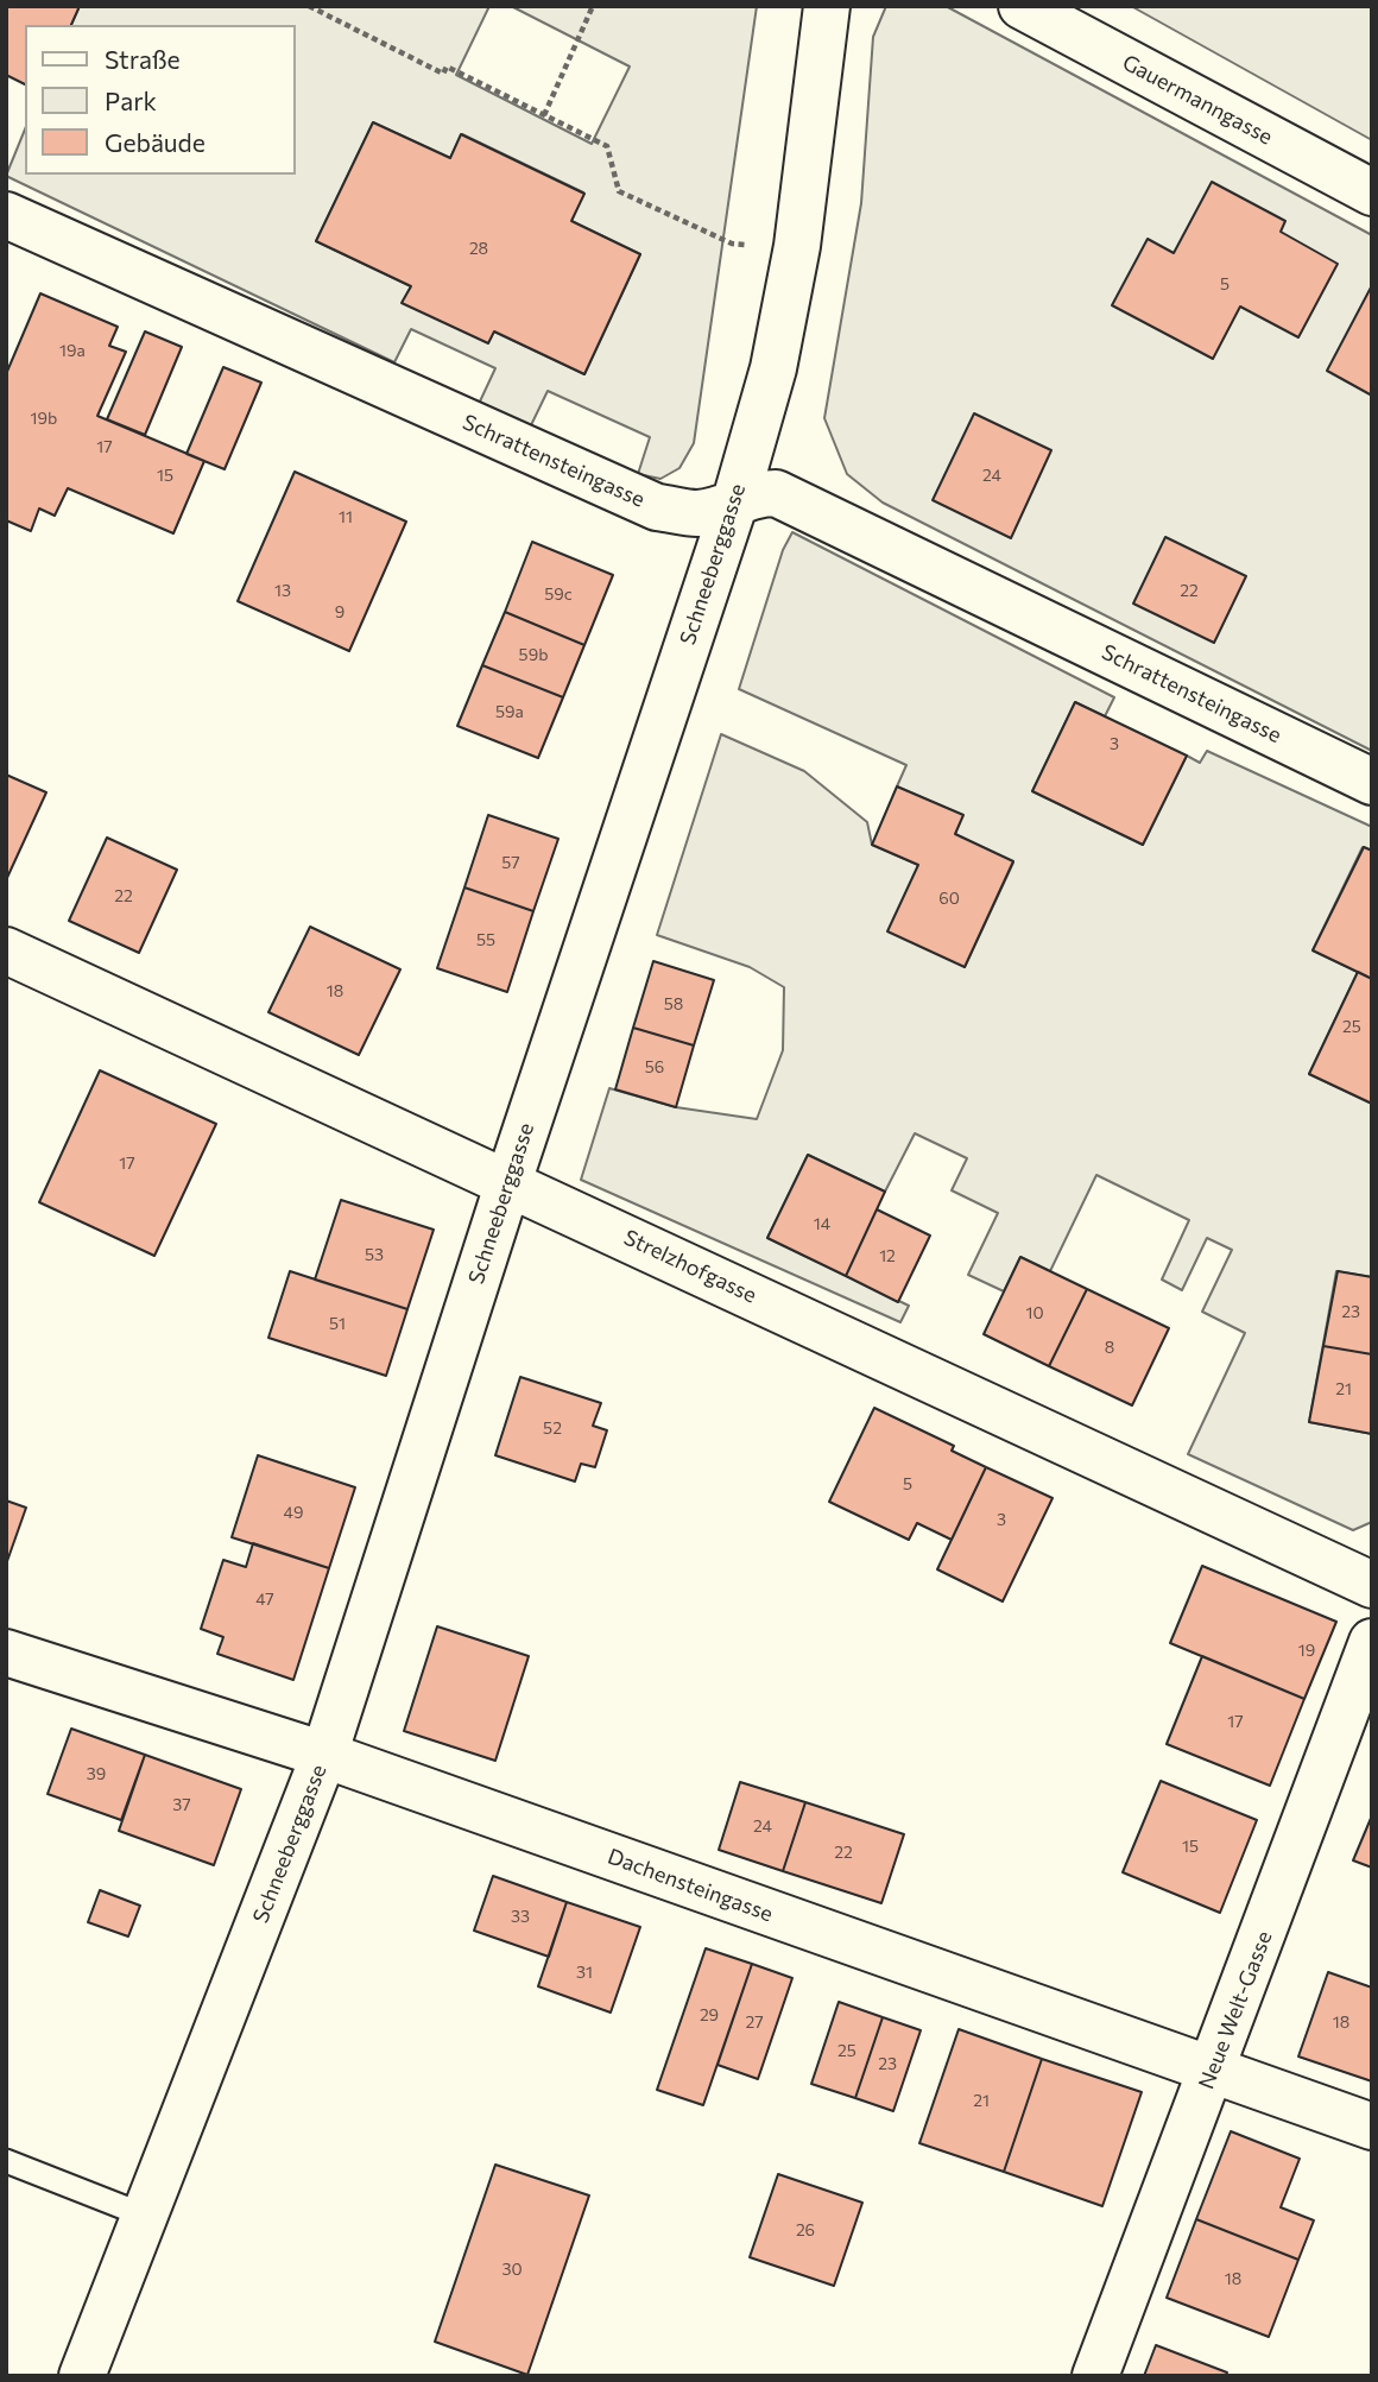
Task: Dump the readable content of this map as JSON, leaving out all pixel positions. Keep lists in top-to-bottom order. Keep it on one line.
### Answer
{"streets":{"street":["Gauermanngasse","Schrattensteingasse","Schneeberggasse","Strelzhofgasse","Dachensteingasse","Neue Welt-Gasse"]},"crossings":[["Schrattensteingasse","Schneeberggasse"],["Schneeberggasse","Strelzhofgasse"],["Schneeberggasse","Dachensteingasse"],["Dachensteingasse","Neue Welt-Gasse"]],"house_numbers":["28","5","19a","19b","17","15","24","11","13","22","59c","9","59b","59a","3","57","22","60","55","18","58","25","56","17","14","53","12","23","10","51","8","21","52","5","49","3","47","19","17","39","37","24","15","22","33","31","29","27","18","25","23","21","26","30","18"],"legend":["Straße","Park","Gebäude"]}
